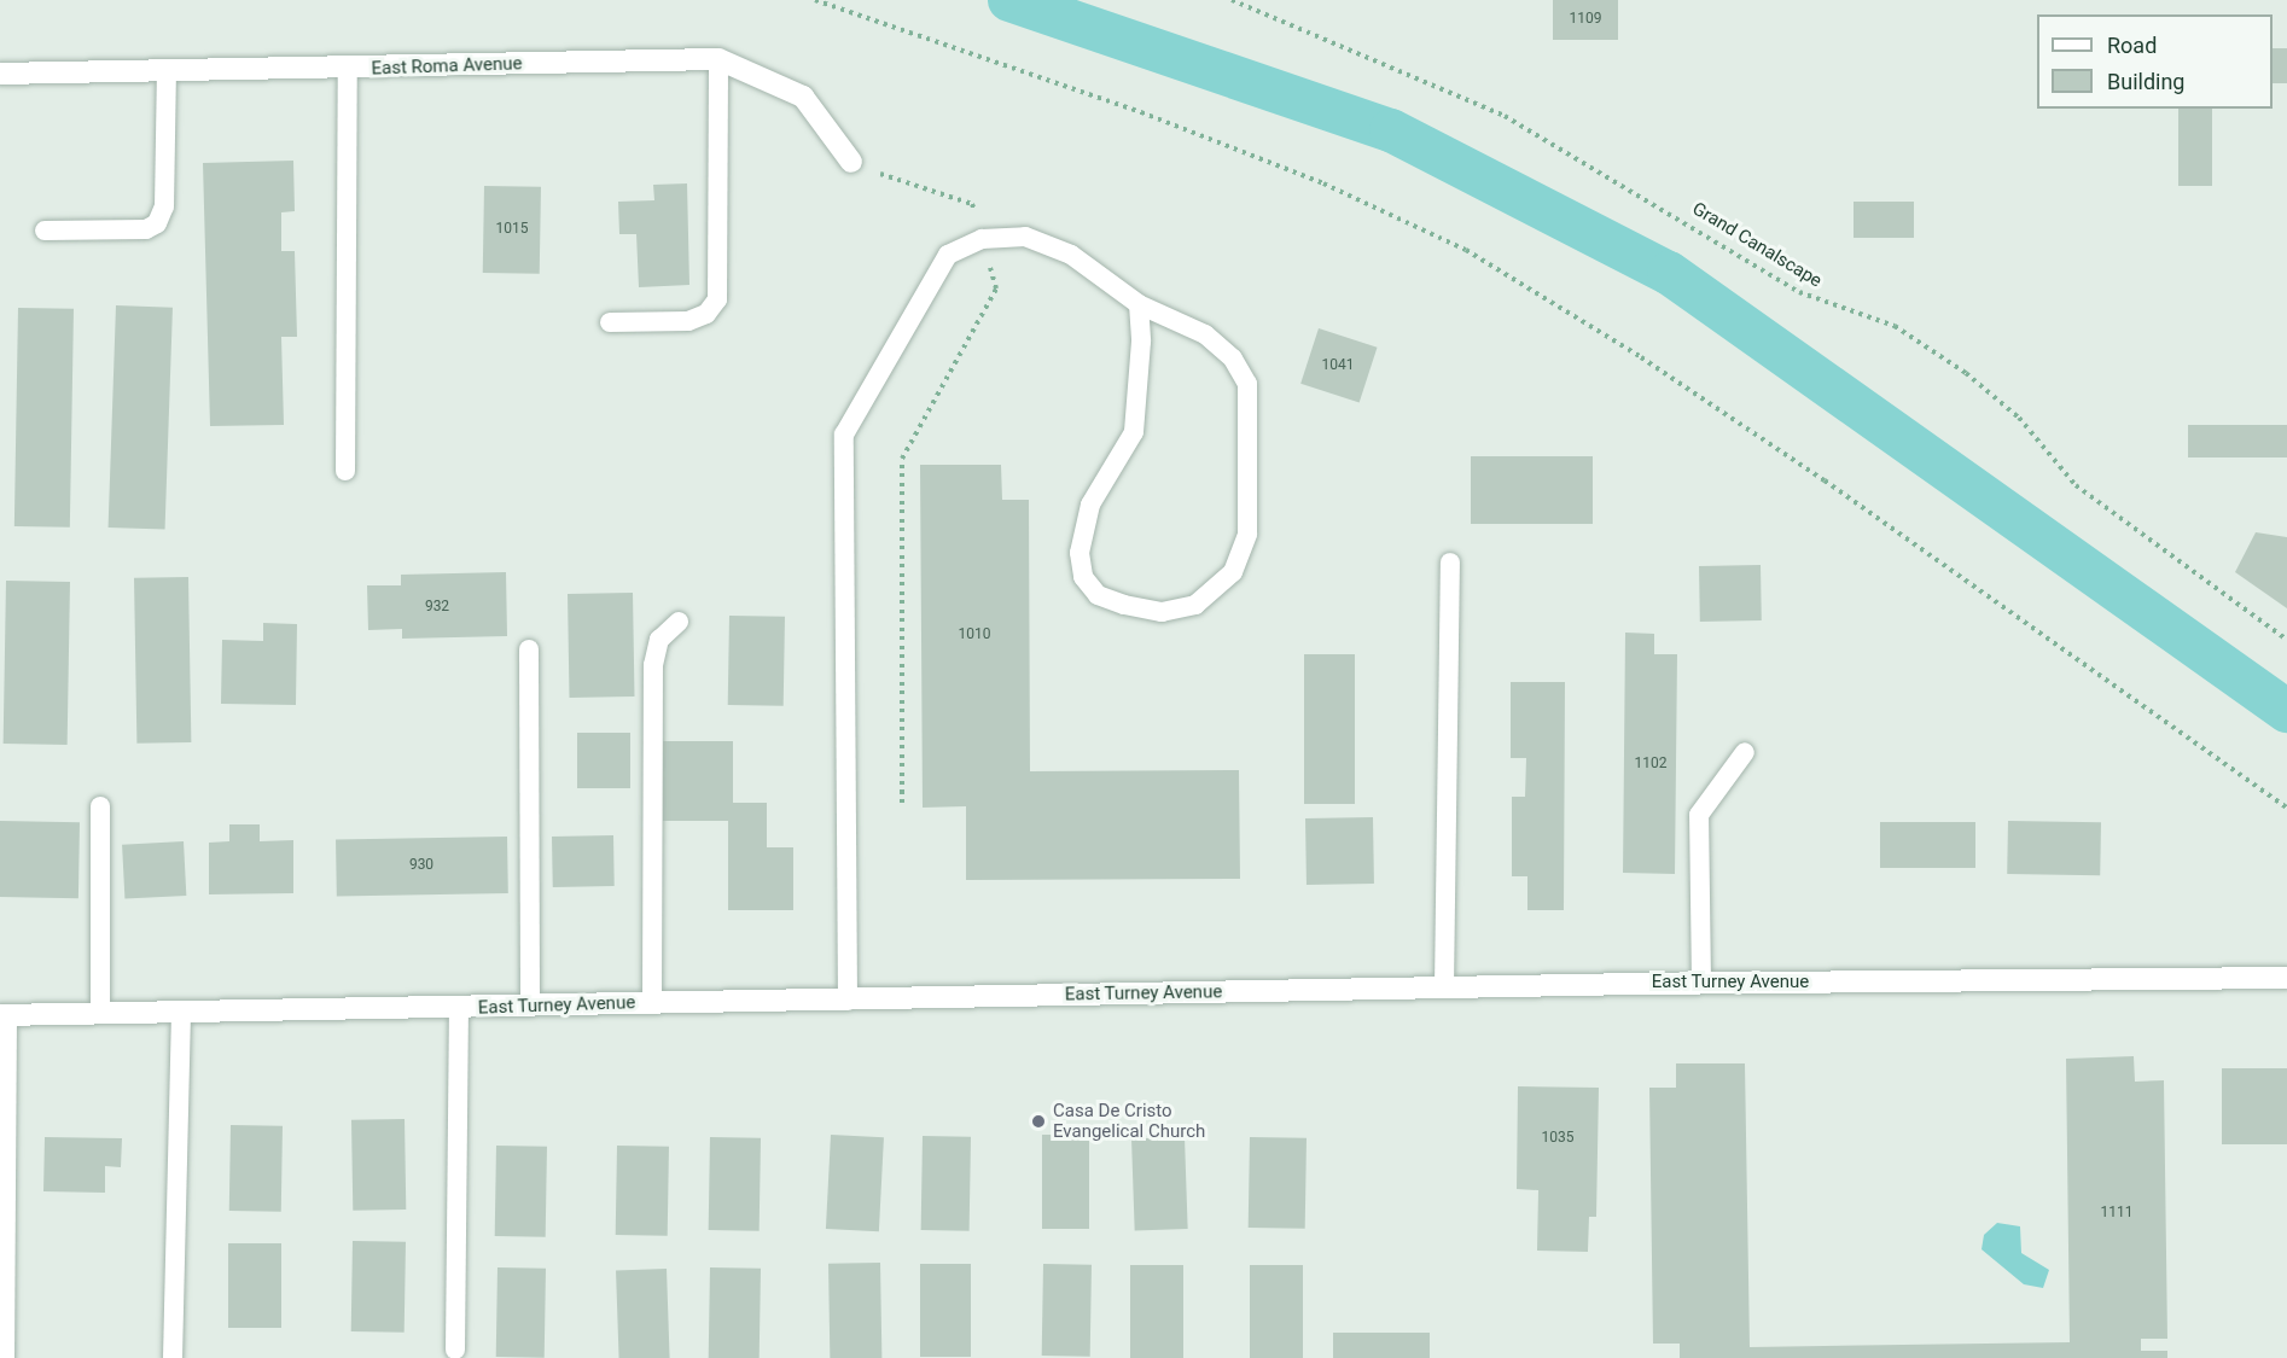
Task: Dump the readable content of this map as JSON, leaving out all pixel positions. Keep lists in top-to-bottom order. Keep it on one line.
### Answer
{"streets":{"street":["East Roma Avenue","East Turney Avenue"],"path":["Grand Canalscape"]},"places":["Casa De Cristo Evangelical Church"],"house_numbers":["1109","1015","1041","932","1010","1102","930","1035","1111"],"legend":["Road","Building"]}
